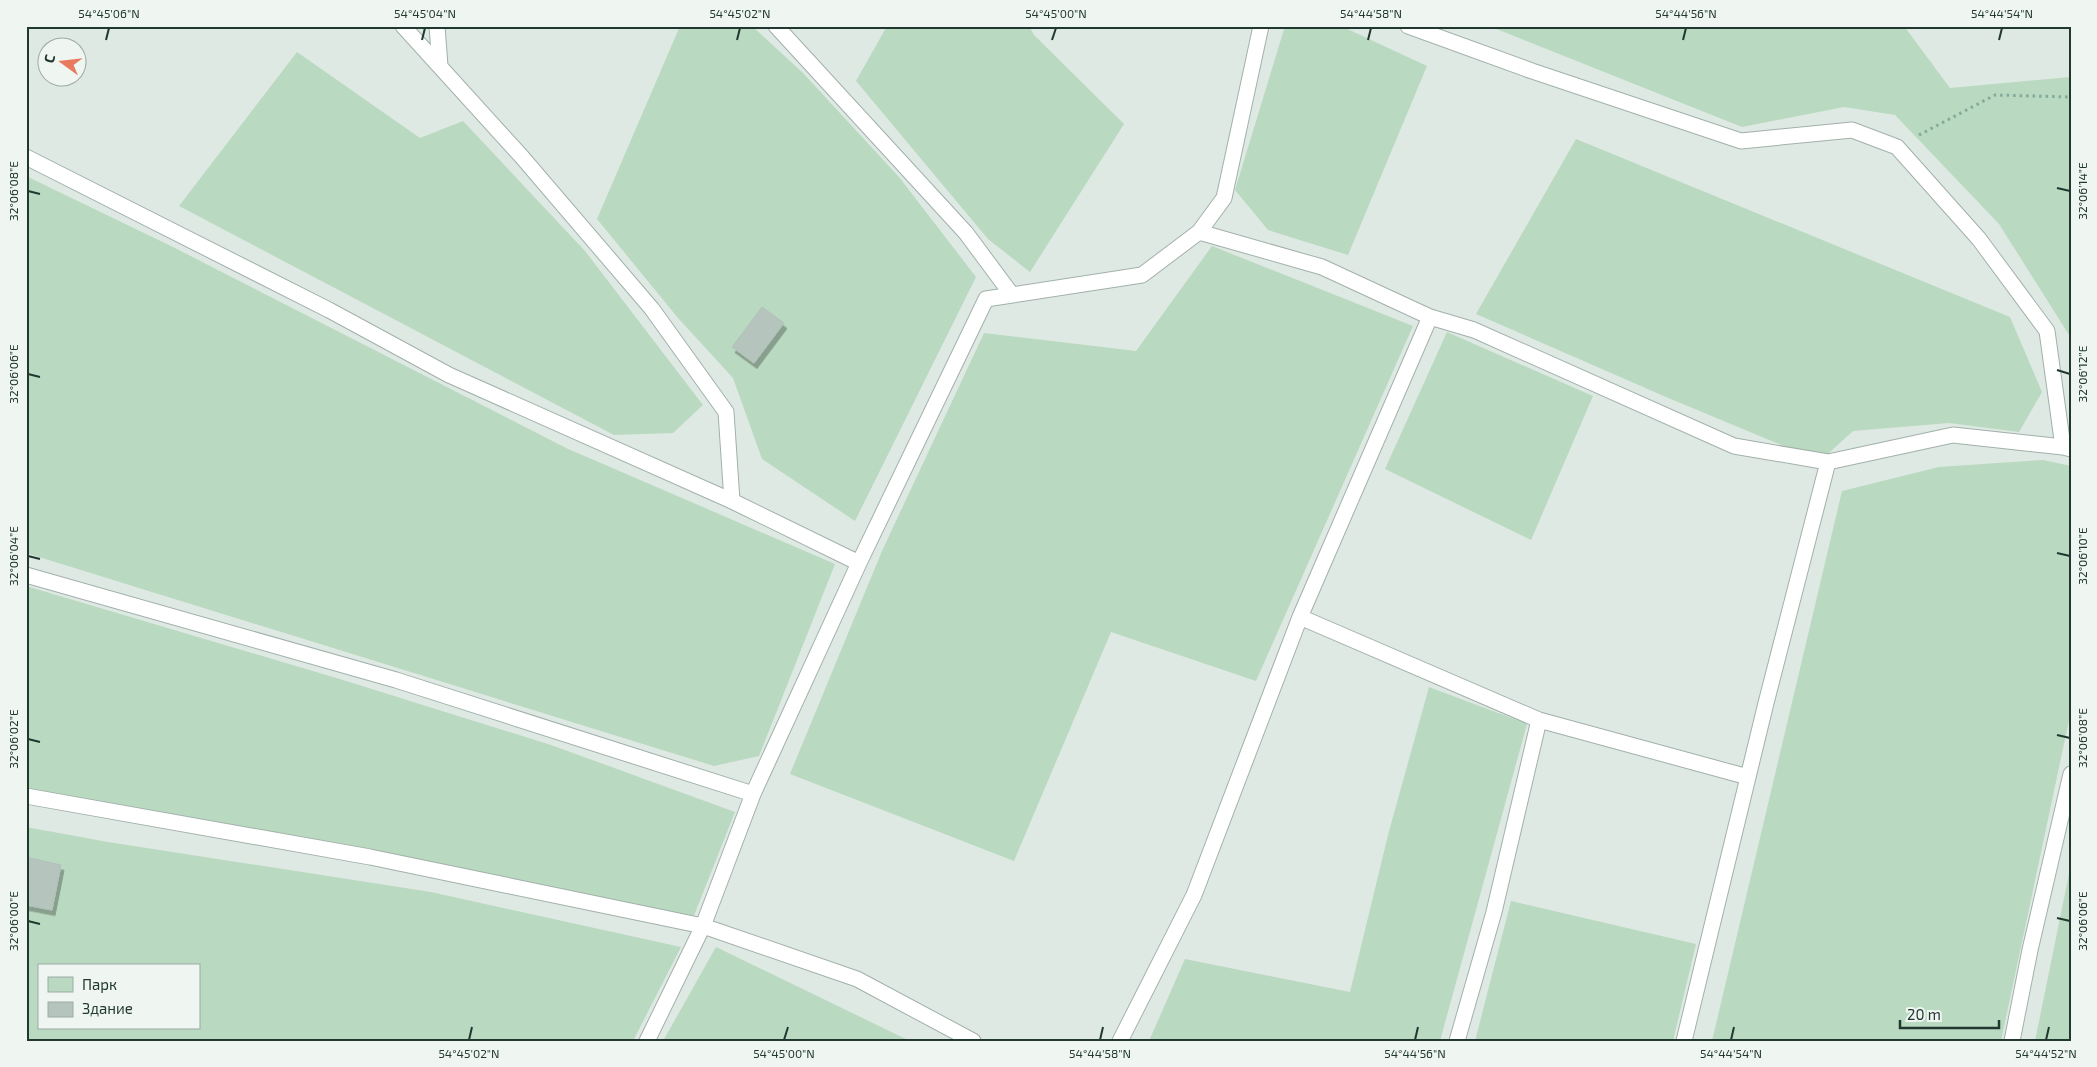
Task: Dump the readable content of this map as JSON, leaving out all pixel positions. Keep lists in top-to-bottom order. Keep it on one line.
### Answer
{"legend":["Парк","Здание"],"scale_bar":"20 m","north":"left","coordinates":["54°45'06\"N","54°45'04\"N","54°45'02\"N","54°45'00\"N","54°44'58\"N","54°44'56\"N","54°44'54\"N","32°06'14\"E","32°06'08\"E","32°06'12\"E","32°06'06\"E","32°06'10\"E","32°06'04\"E","32°06'02\"E","32°06'00\"E","54°44'52\"N"]}
